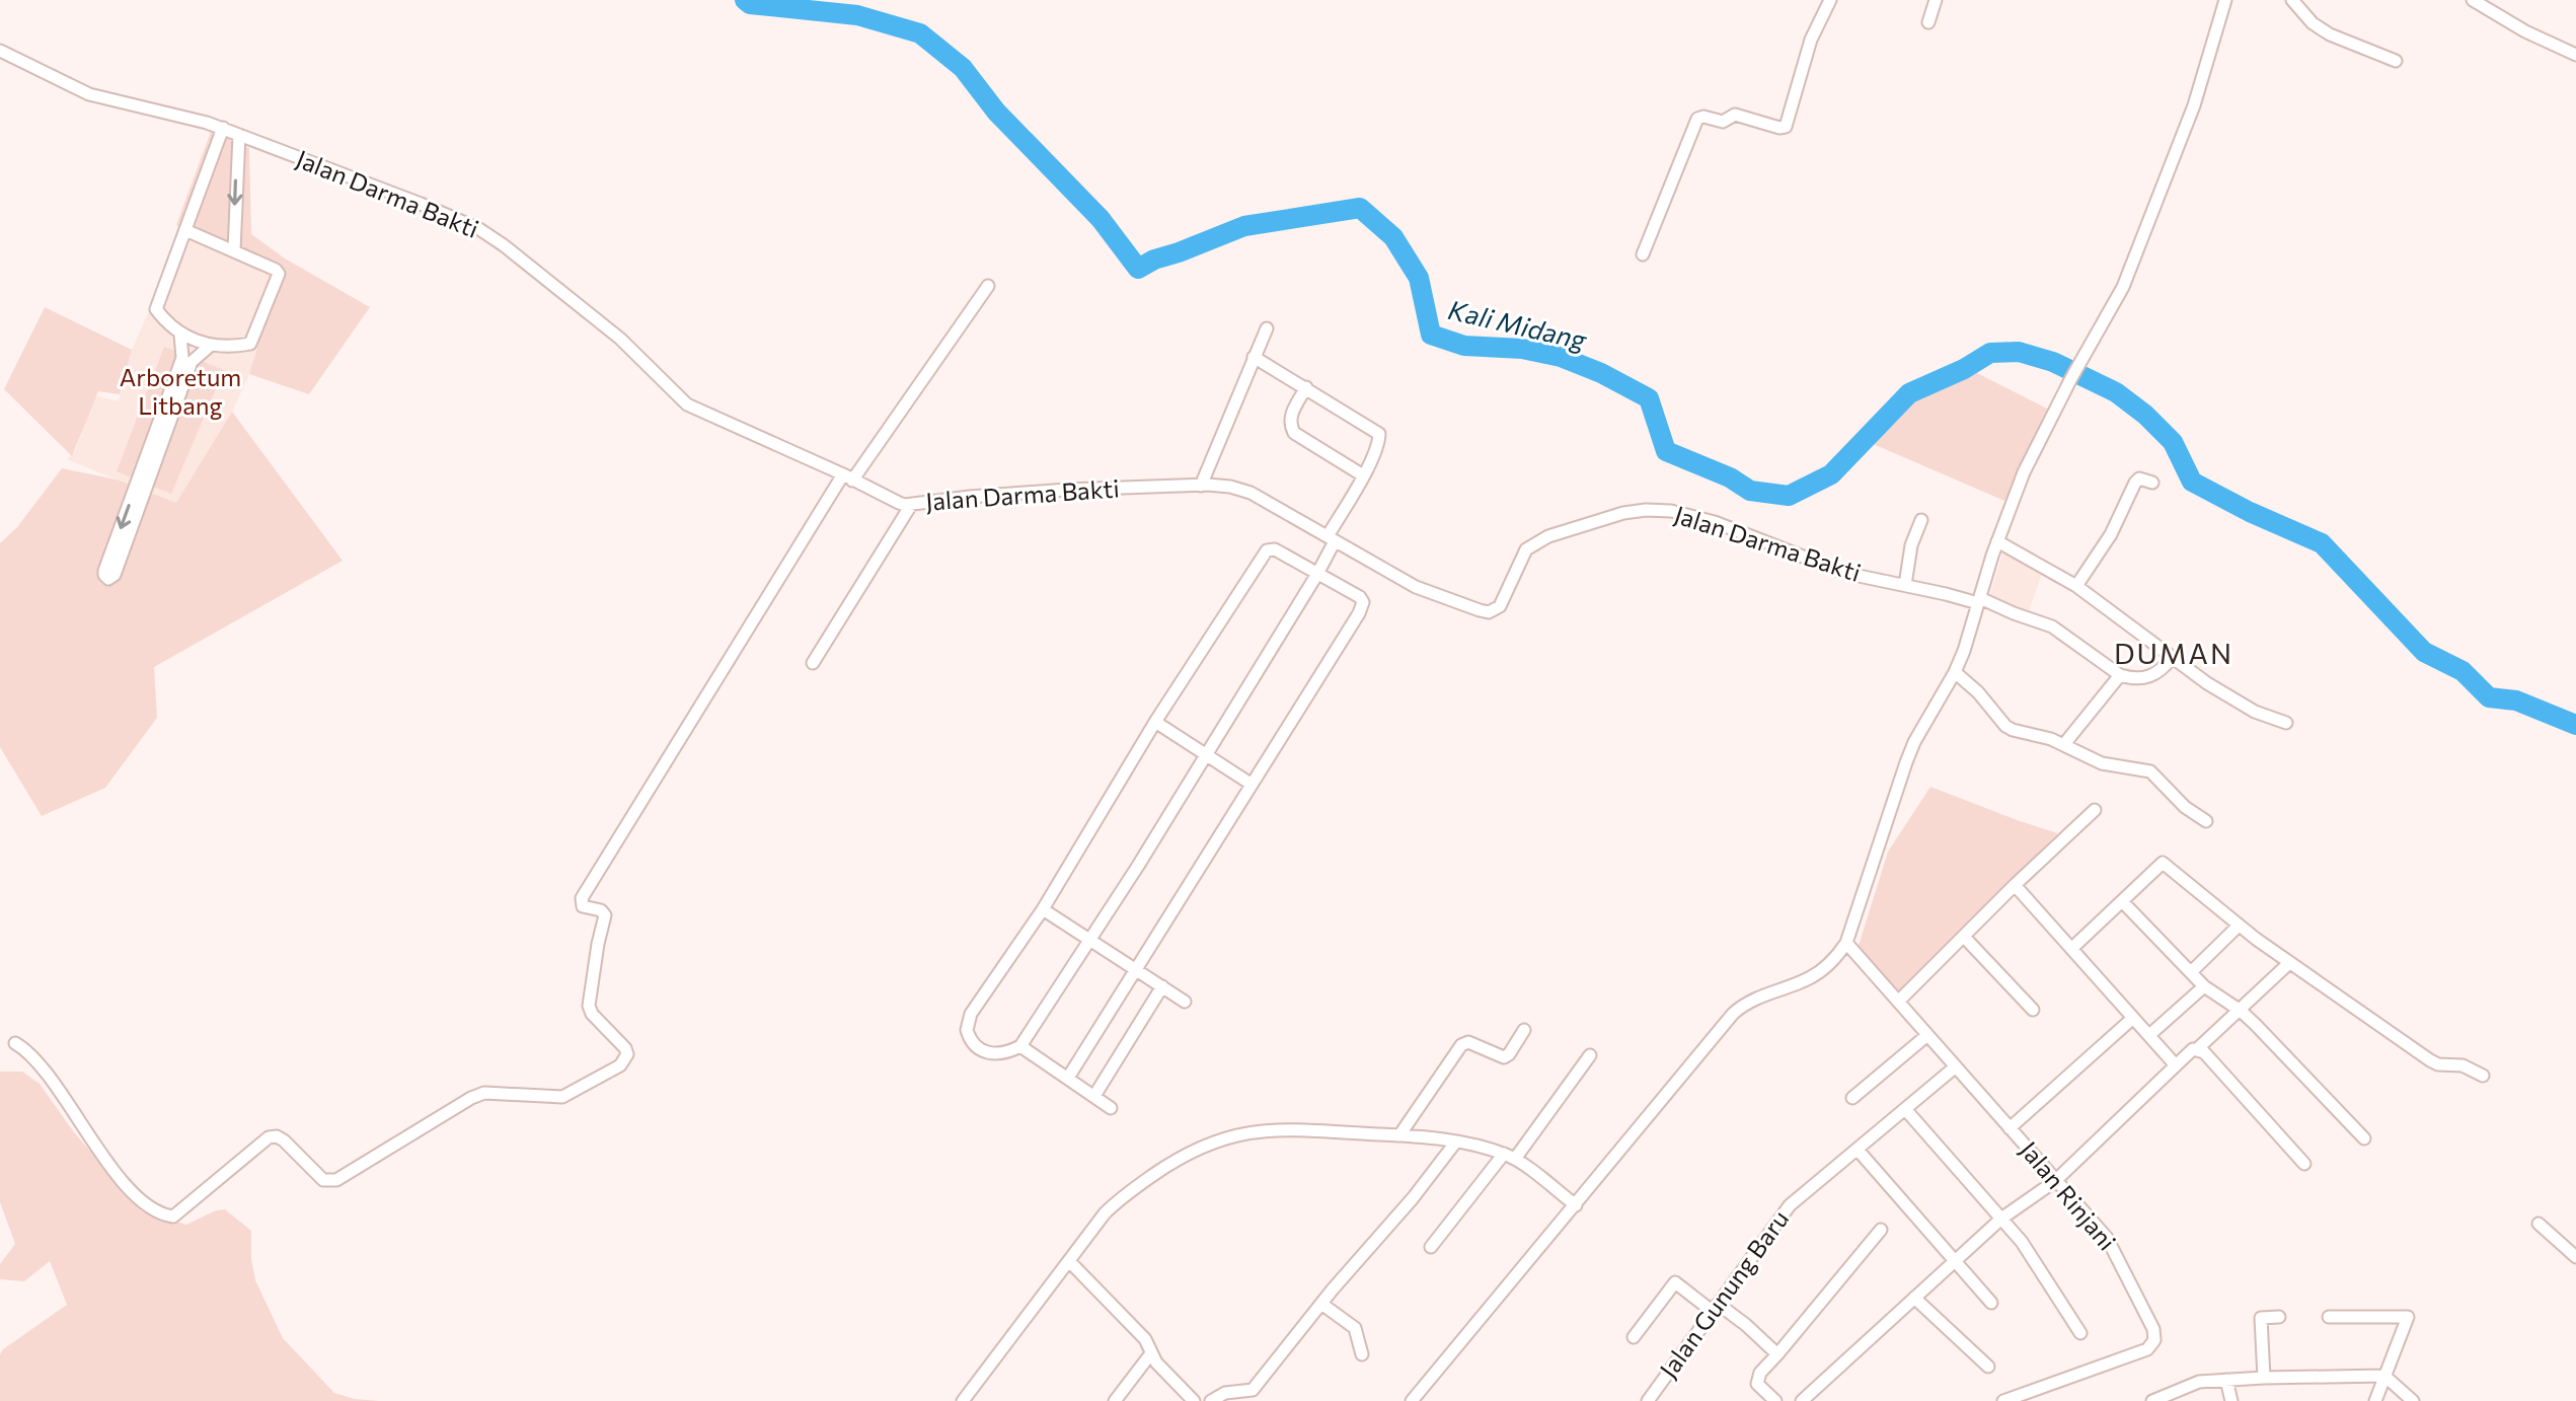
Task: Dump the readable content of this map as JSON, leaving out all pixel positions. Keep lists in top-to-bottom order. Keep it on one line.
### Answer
{"streets":{"street":["Jalan Darma Bakti","Jalan Rinjani","Jalan Gunung Baru"]},"crossings":[["Jalan Rinjani","Jalan Gunung Baru"]],"districts":["DUMAN"],"water":["Kali Midang"],"parks":["Arboretum Litbang"]}
